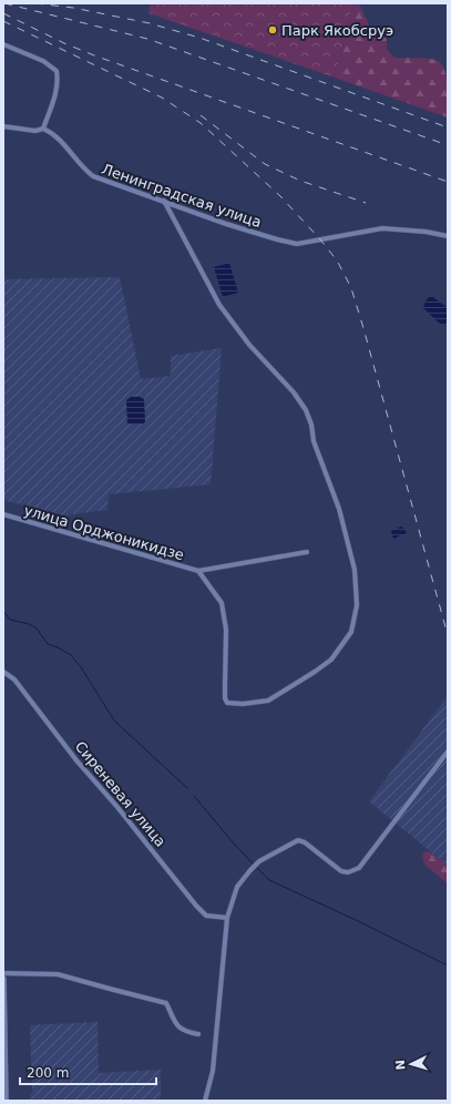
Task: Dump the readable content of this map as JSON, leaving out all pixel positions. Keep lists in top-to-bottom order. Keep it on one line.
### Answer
{"streets":{"street":["Ленинградская улица","улица Орджоникидзе","Сиреневая улица"]},"places":["Парк Якобсруэ"],"scale_bar":"200 m","north":"left"}
